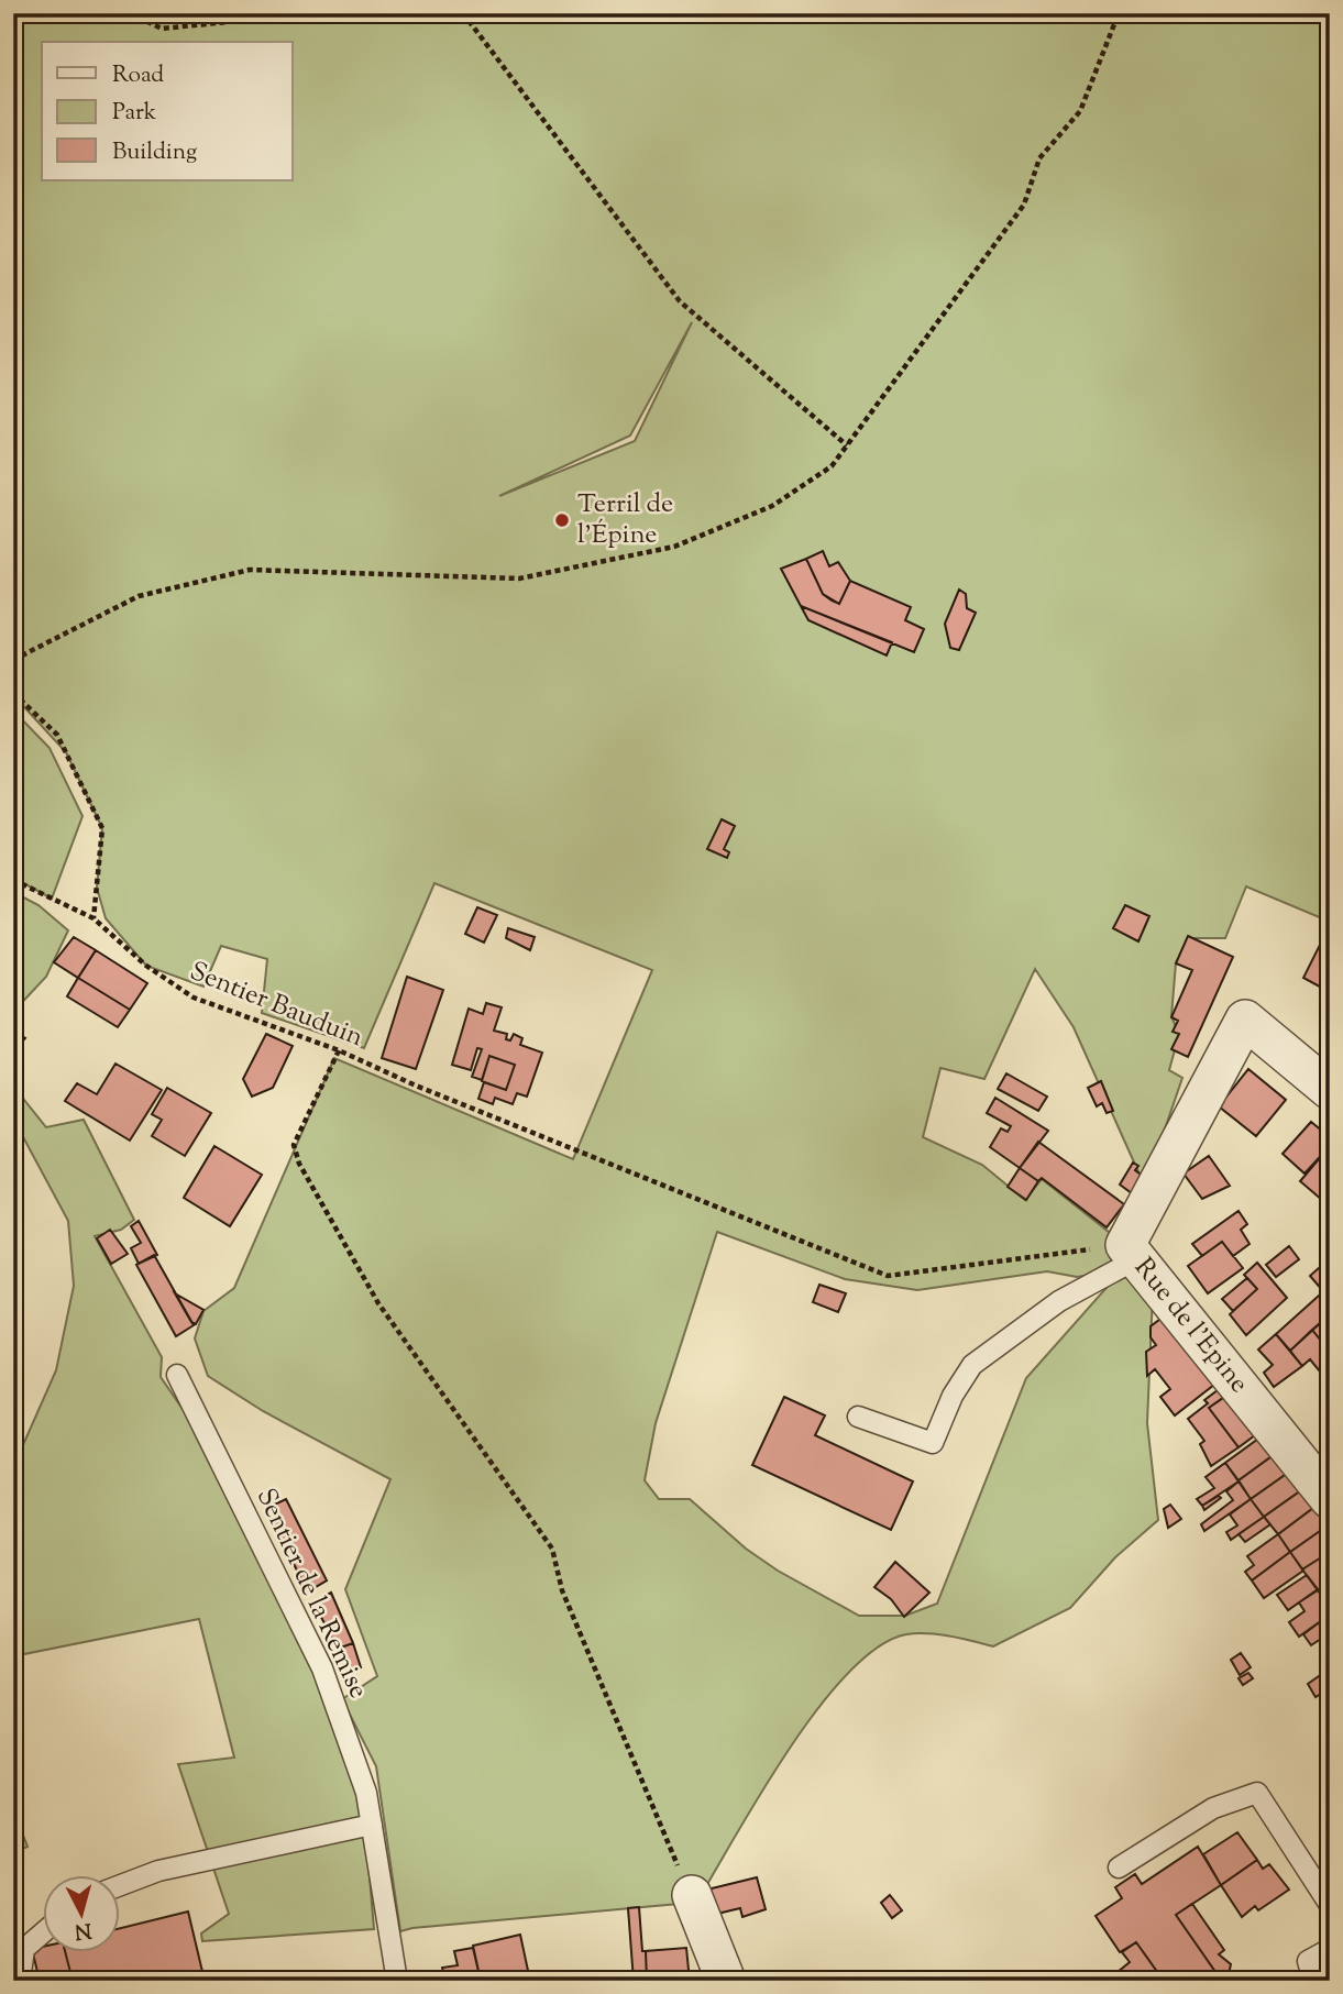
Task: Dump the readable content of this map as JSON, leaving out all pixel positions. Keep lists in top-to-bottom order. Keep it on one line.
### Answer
{"streets":{"street":["Rue de l'Epine"],"lane":["Sentier de la Remise"],"path":["Sentier Bauduin"]},"crossings":[["Sentier Bauduin","Rue de l'Epine"]],"places":["Terril de l'Épine"],"legend":["Road","Park","Building"],"north":"bottom"}
